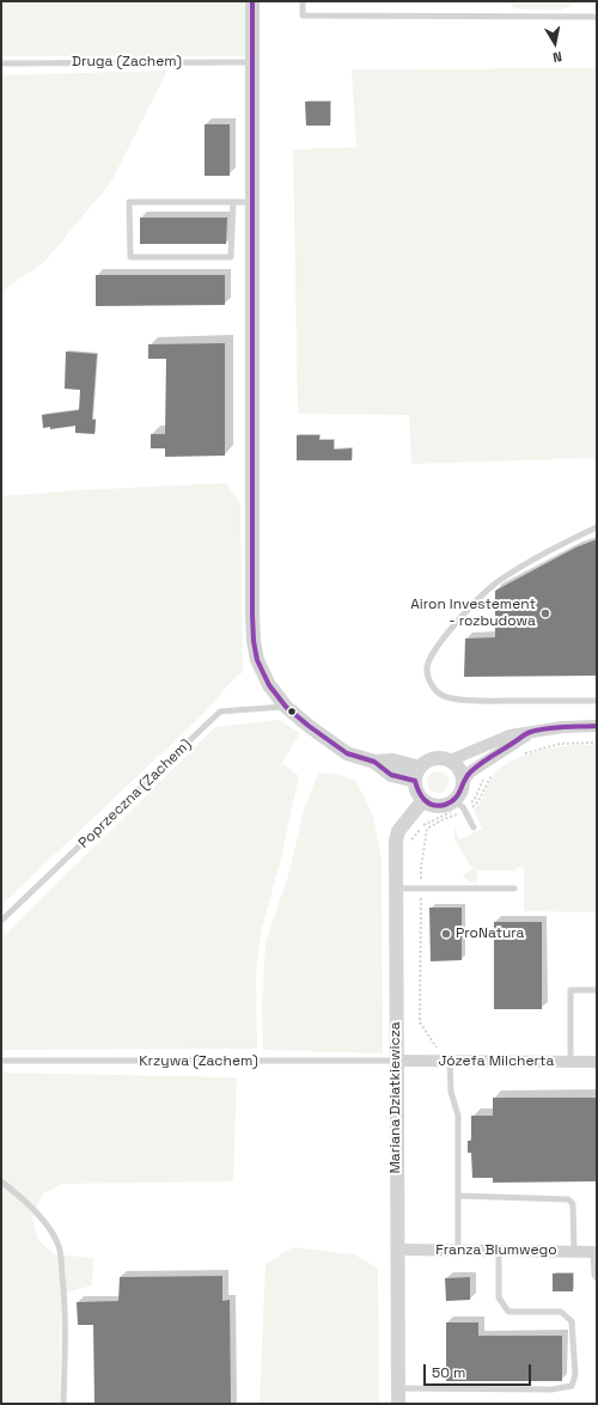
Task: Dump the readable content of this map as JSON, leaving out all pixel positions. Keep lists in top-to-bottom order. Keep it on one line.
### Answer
{"streets":{"street":["Józefa Milcherta","Mariana Dziatkiewicza","Franza Blumwego"],"lane":["Druga (Zachem)","Poprzeczna (Zachem)","Krzywa (Zachem)"]},"crossings":[["Krzywa (Zachem)","Józefa Milcherta"],["Krzywa (Zachem)","Mariana Dziatkiewicza"],["Józefa Milcherta","Mariana Dziatkiewicza"],["Mariana Dziatkiewicza","Franza Blumwego"]],"places":["Airon Investement - rozbudowa","ProNatura"],"scale_bar":"50 m","north":"bottom"}
